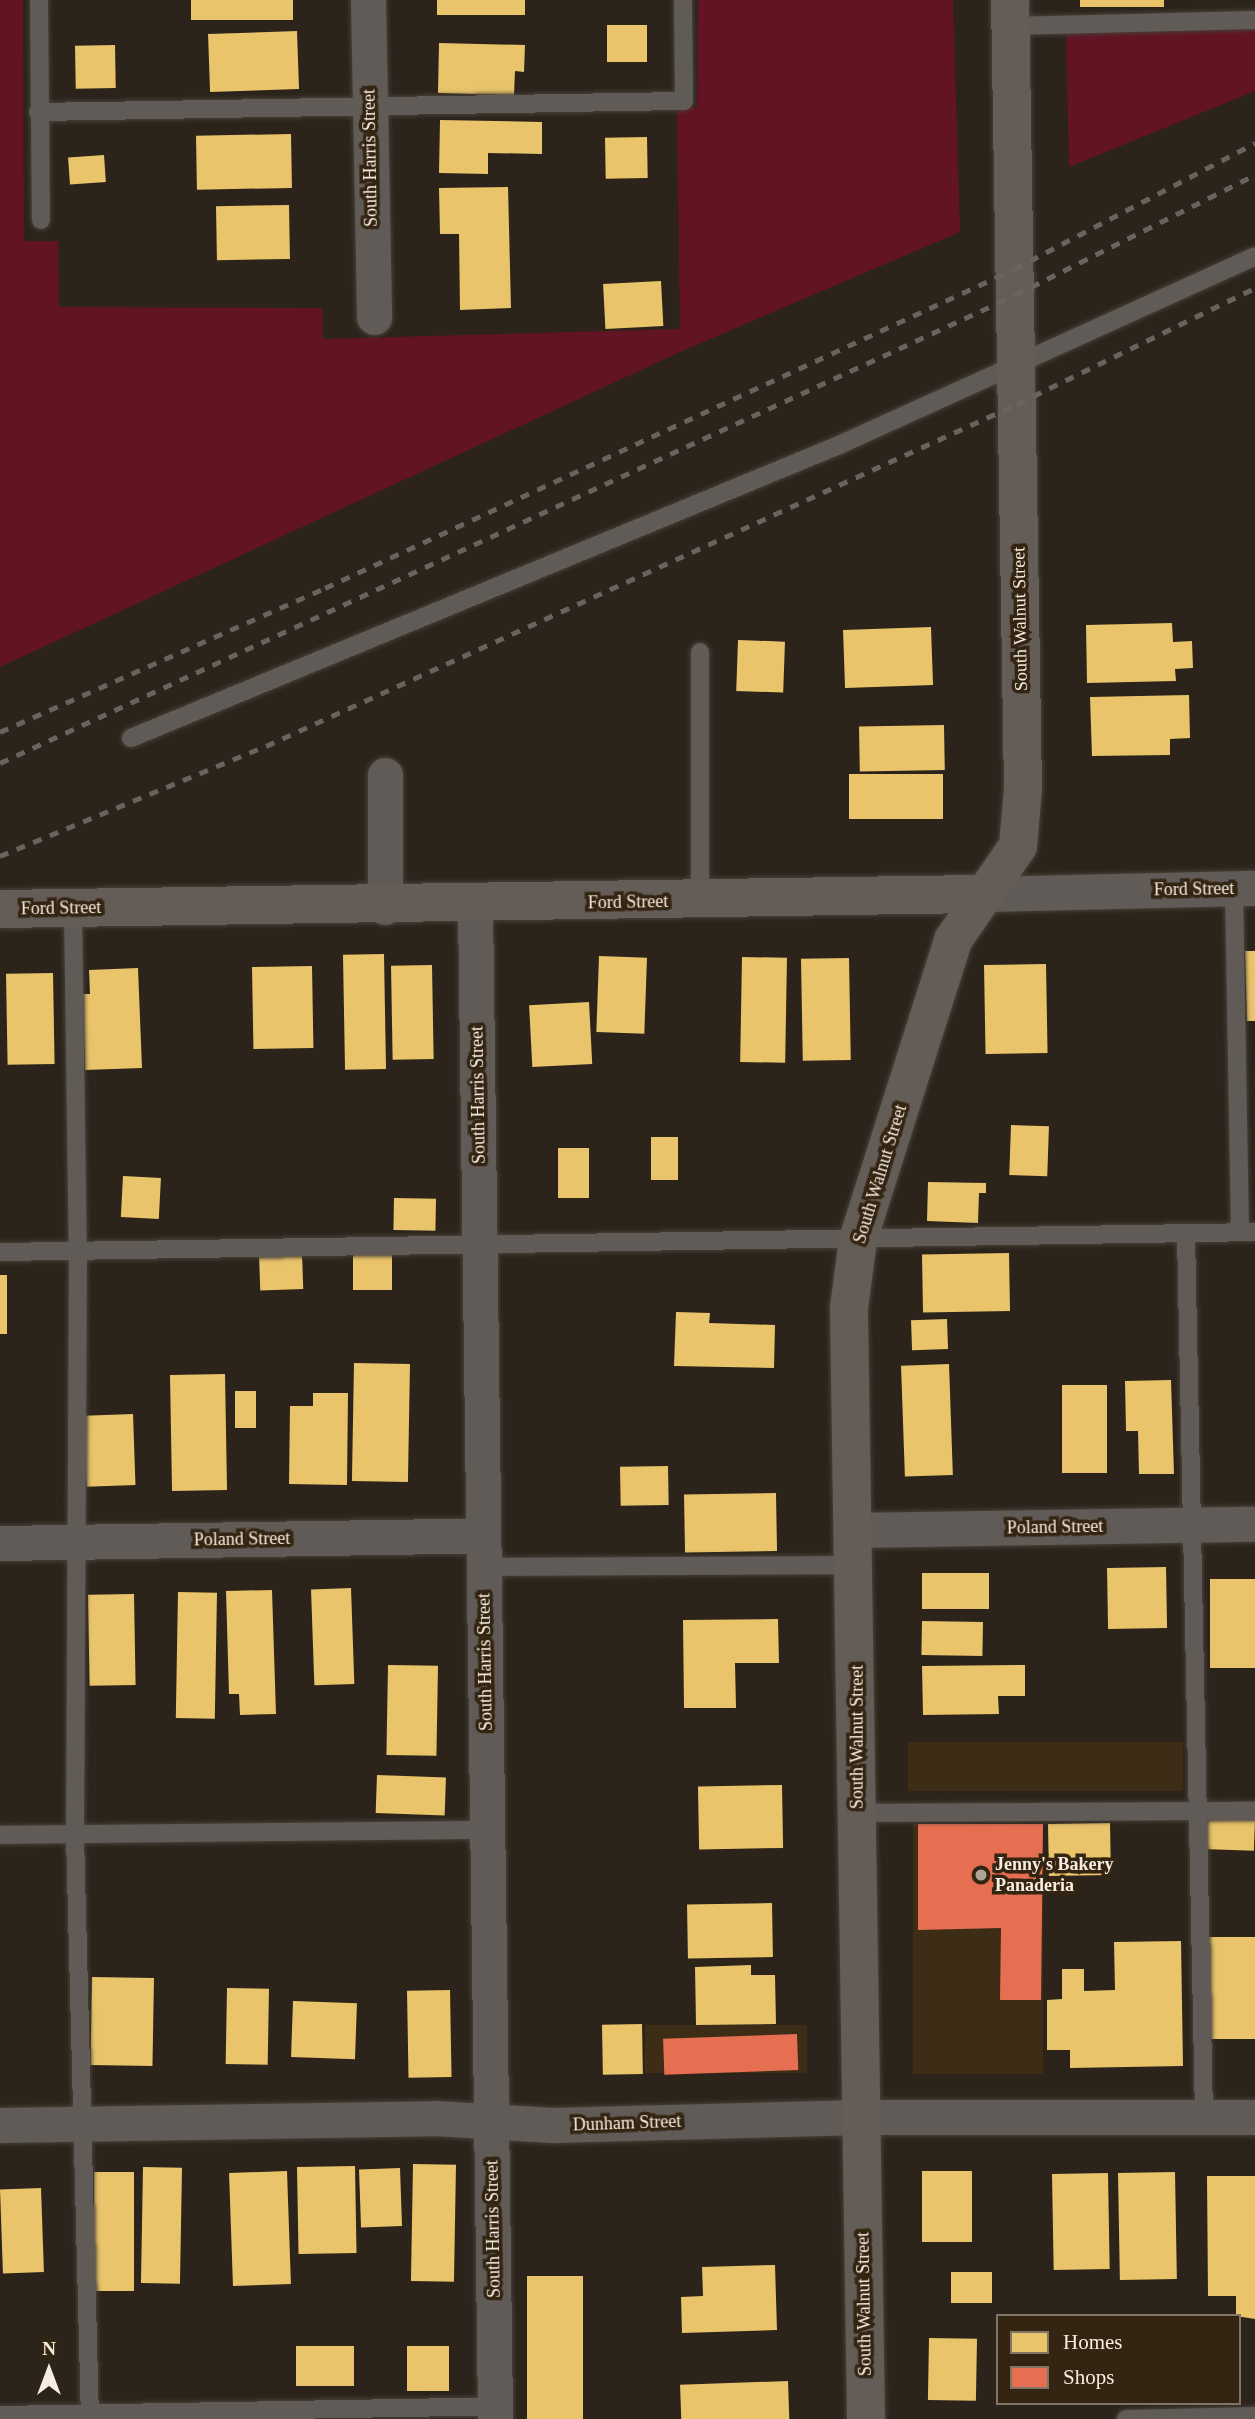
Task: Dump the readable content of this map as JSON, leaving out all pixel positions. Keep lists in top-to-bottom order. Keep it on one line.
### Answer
{"streets":{"street":["South Harris Street","South Walnut Street","Ford Street","Poland Street","Dunham Street"]},"crossings":[["South Harris Street","Ford Street"],["South Harris Street","Poland Street"],["South Harris Street","Dunham Street"],["South Walnut Street","Ford Street"],["South Walnut Street","Poland Street"],["South Walnut Street","Dunham Street"]],"places":["Jenny's Bakery Panaderia"],"legend":["Homes","Shops"],"north":"top"}
